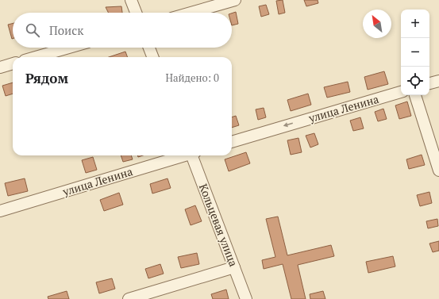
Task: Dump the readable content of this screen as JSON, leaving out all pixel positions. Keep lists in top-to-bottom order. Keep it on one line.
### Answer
{"streets":{"street":["улица Ленина","Кольцевая улица"]},"one_way":["улица Ленина"],"north":"top left","page":{"map_buttons":["+","−"],"search":"Поиск","heading":["Рядом","Найдено: 0"]}}
